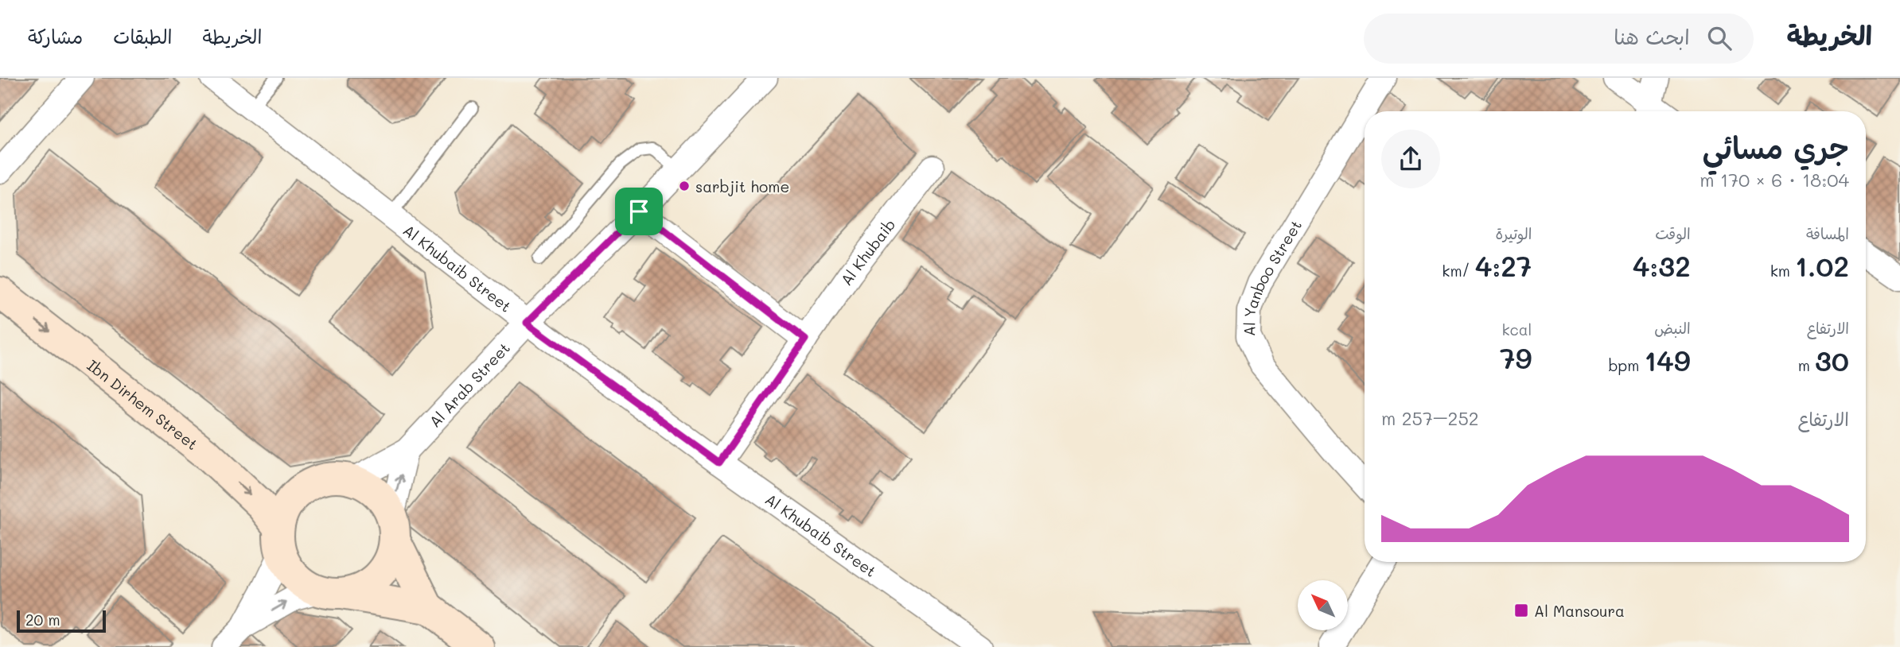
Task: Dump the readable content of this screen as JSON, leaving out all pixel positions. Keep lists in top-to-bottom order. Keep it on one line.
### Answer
{"streets":{"street":["Al Khubaib","Al Khubaib Street","Al Yanboo Street","Al Arab Street","Ibn Dirhem Street"]},"crossings":[["Al Khubaib","Al Khubaib Street"],["Al Khubaib Street","Al Arab Street"],["Al Arab Street","Ibn Dirhem Street"]],"one_way":["Ibn Dirhem Street"],"places":{"other":["sarbjit home"],"transit":["Al Mansoura"]},"scale_bar":"20 m","north":"top left","page":{"header":"الخريطة","search":"ابحث هنا","nav":["الخريطة","الطبقات","مشاركة"],"heading":["جري مسائي","18:04 · 6 × 170 m"],"stats":[["المسافة","1.02 km"],["الوقت","4:32"],["الوتيرة","4:27 /km"],["الارتفاع","30 m"],["النبض","149 bpm"],["kcal","79"]],"chart":["الارتفاع","252–257 m"],"scale":"20 m"}}
